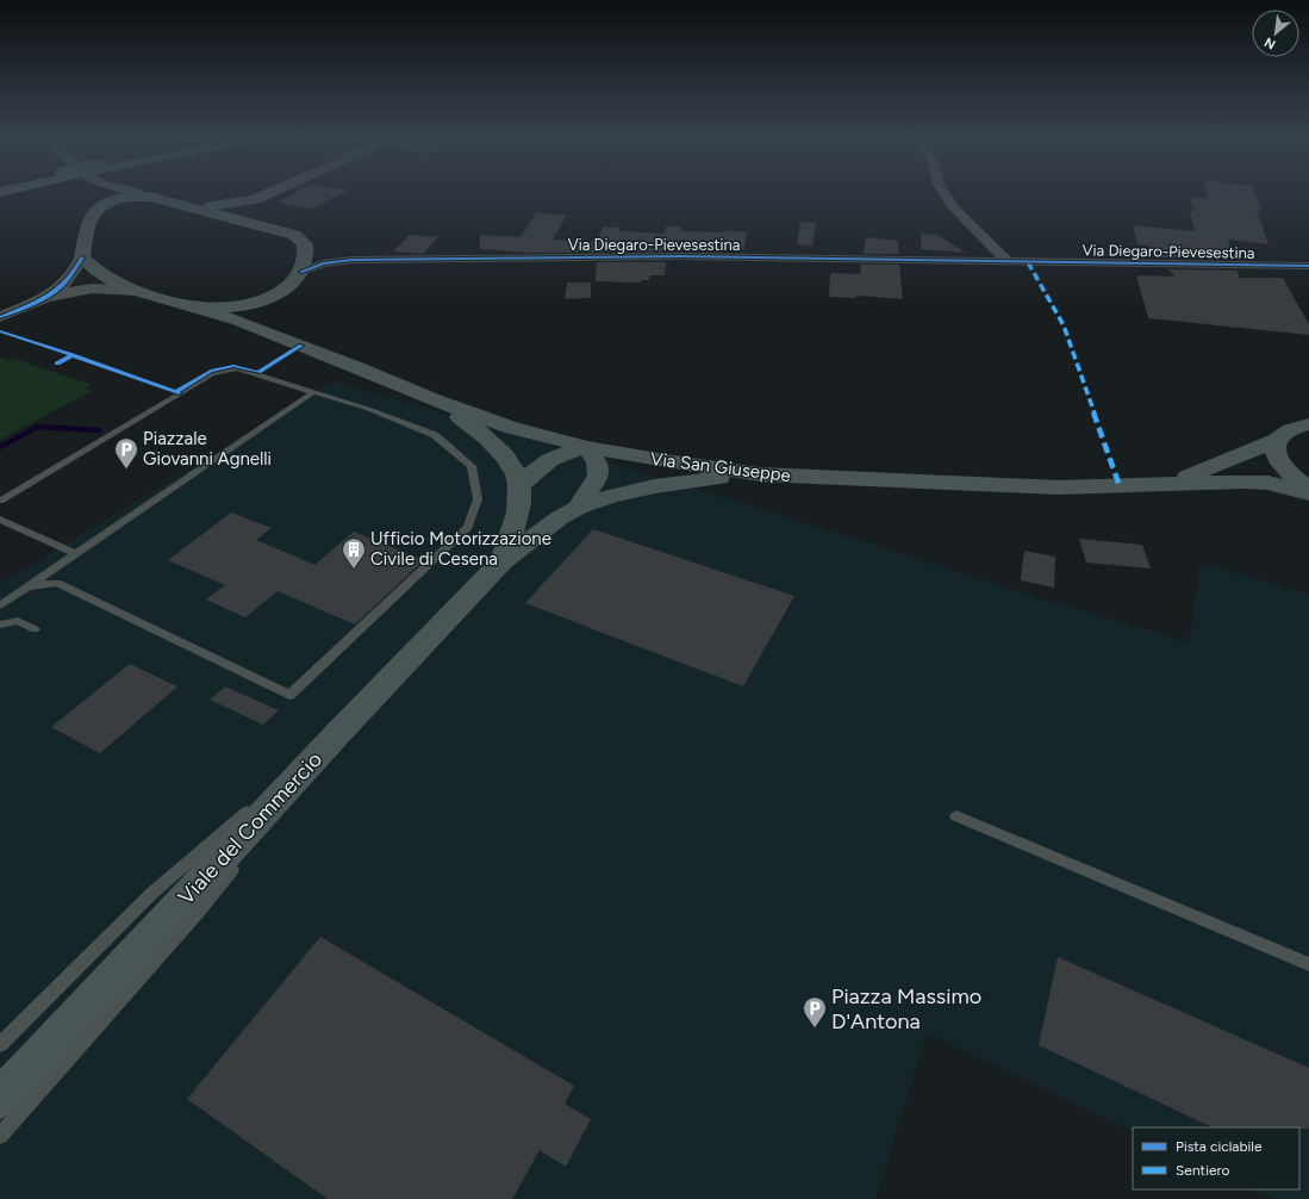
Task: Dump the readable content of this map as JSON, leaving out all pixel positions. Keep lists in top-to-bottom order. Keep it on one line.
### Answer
{"streets":{"main road":["Via San Giuseppe","Viale del Commercio"],"street":["Via Diegaro-Pievesestina"]},"crossings":[["Via San Giuseppe","Viale del Commercio"]],"places":{"parking":["Piazzale Giovanni Agnelli","Piazza Massimo D'Antona"],"building":["Ufficio Motorizzazione Civile di Cesena"]},"legend":["Pista ciclabile","Sentiero"],"north":"bottom left"}
